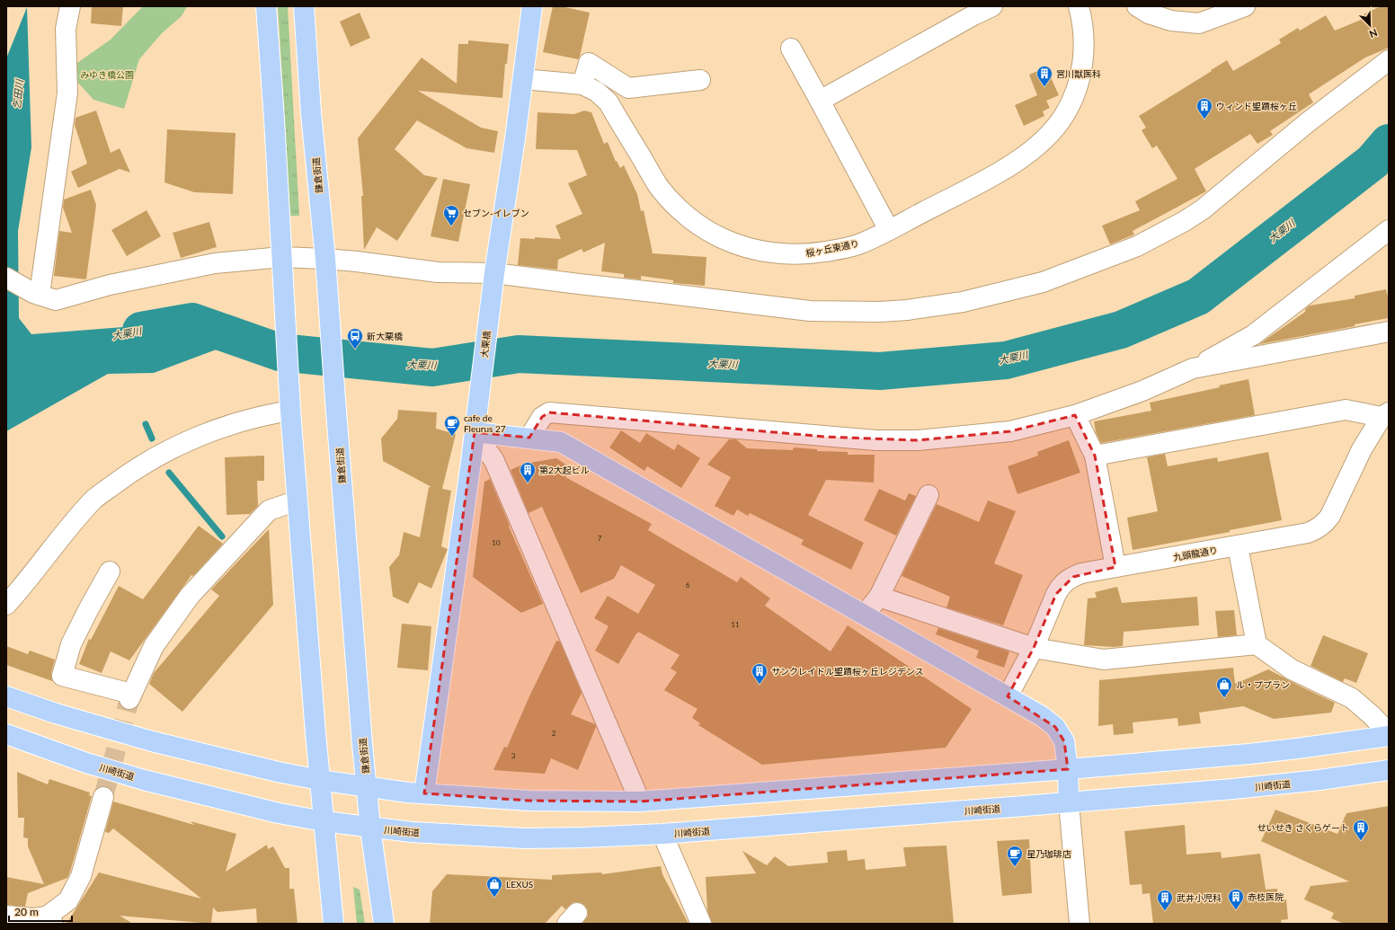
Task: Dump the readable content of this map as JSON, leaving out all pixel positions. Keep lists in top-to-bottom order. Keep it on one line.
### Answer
{"streets":{"main road":["鎌倉街道","大栗橋","川崎街道"],"street":["桜ヶ丘東通り","九頭龍通り"]},"crossings":[["鎌倉街道","川崎街道"],["桜ヶ丘東通り","大栗橋"]],"water":["乞田川","大栗川"],"parks":["みゆき橋公園"],"places":{"building":["宮川獣医科","ウィンド聖蹟桜ヶ丘","第2大起ビル","サンクレイドル聖蹟桜ヶ丘レジデンス","せいせき さくらゲート","赤枝医院","武井小児科"],"supermarket":["セブン-イレブン"],"bus stop":["新大栗橋"],"cafe":["cafe de Fleurus 27","星乃珈琲店"],"shop":["ル・ププラン","LEXUS"]},"house_numbers":["7","10","6","11","2","3"],"scale_bar":"20 m","north":"bottom right"}
